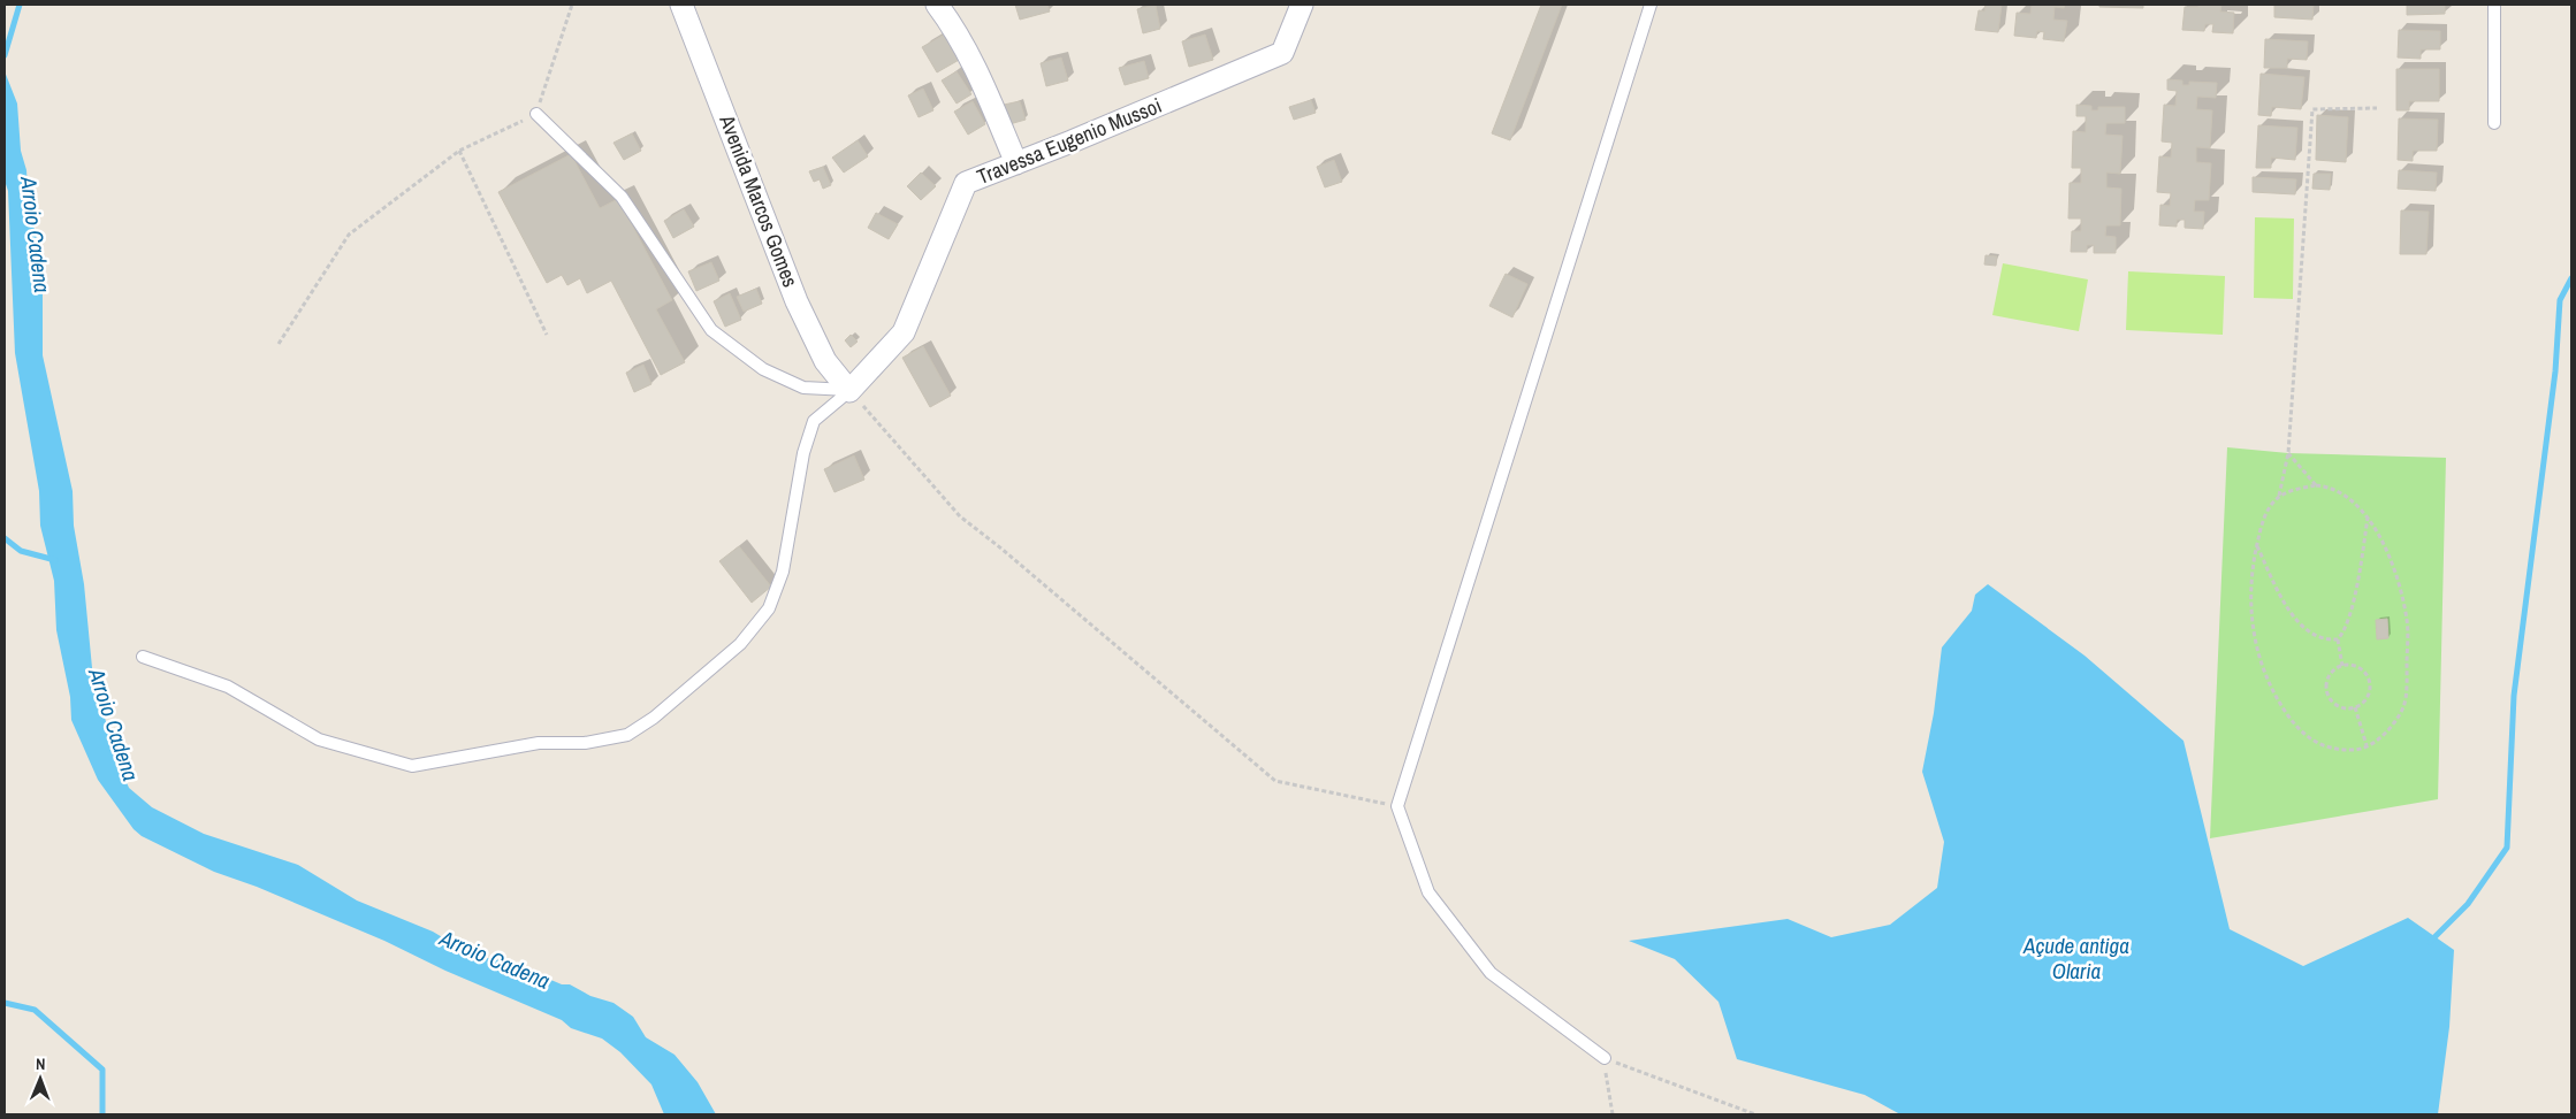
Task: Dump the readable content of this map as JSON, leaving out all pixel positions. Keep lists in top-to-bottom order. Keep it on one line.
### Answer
{"streets":{"street":["Travessa Eugenio Mussoi","Avenida Marcos Gomes"]},"crossings":[["Travessa Eugenio Mussoi","Avenida Marcos Gomes"]],"water":["Arroio Cadena","Açude antiga Olaria"],"north":"top"}
